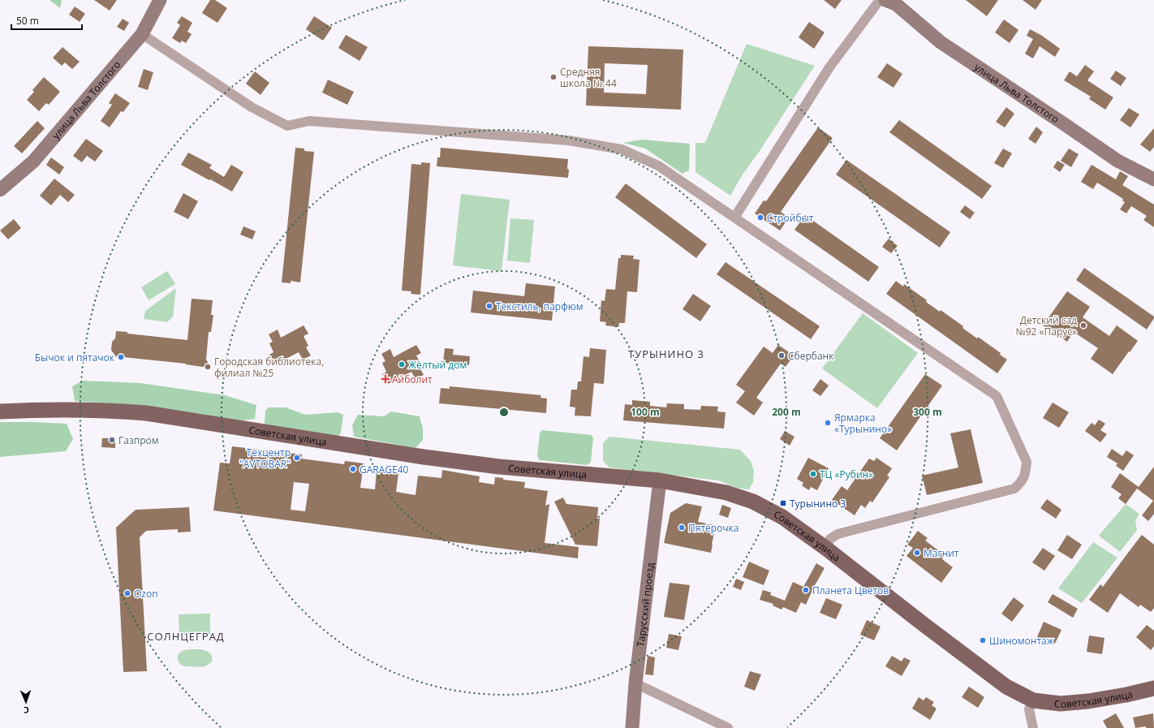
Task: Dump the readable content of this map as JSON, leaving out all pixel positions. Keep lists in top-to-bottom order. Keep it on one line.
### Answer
{"streets":{"main road":["Советская улица"],"street":["улица Льва Толстого","Тарусский проезд"]},"crossings":[["Советская улица","Тарусский проезд"]],"districts":["ТУРЫНИНО 3","СОЛНЦЕГРАД"],"places":{"other":["Средняя школа № 44","Стройбыт","Текстиль, парфюм","Детский сад №92 «Парус»","Сбербанк","Бычок и пятачок","Жёлтый дом","Городская библиотека, филиал №25","Ярмарка «Турынино»","Газпром","Техцентр \"AVTOBAR\"","GARAGE40","ТЦ «Рубин»","Пятёрочка","Магнит","Планета Цветов","Ozon","Шиномонтаж"],"health":["Айболит"],"transit":["Турынино 3"]},"scale_bar":"50 m","north":"bottom","rings":["100 m","200 m","300 m"]}
